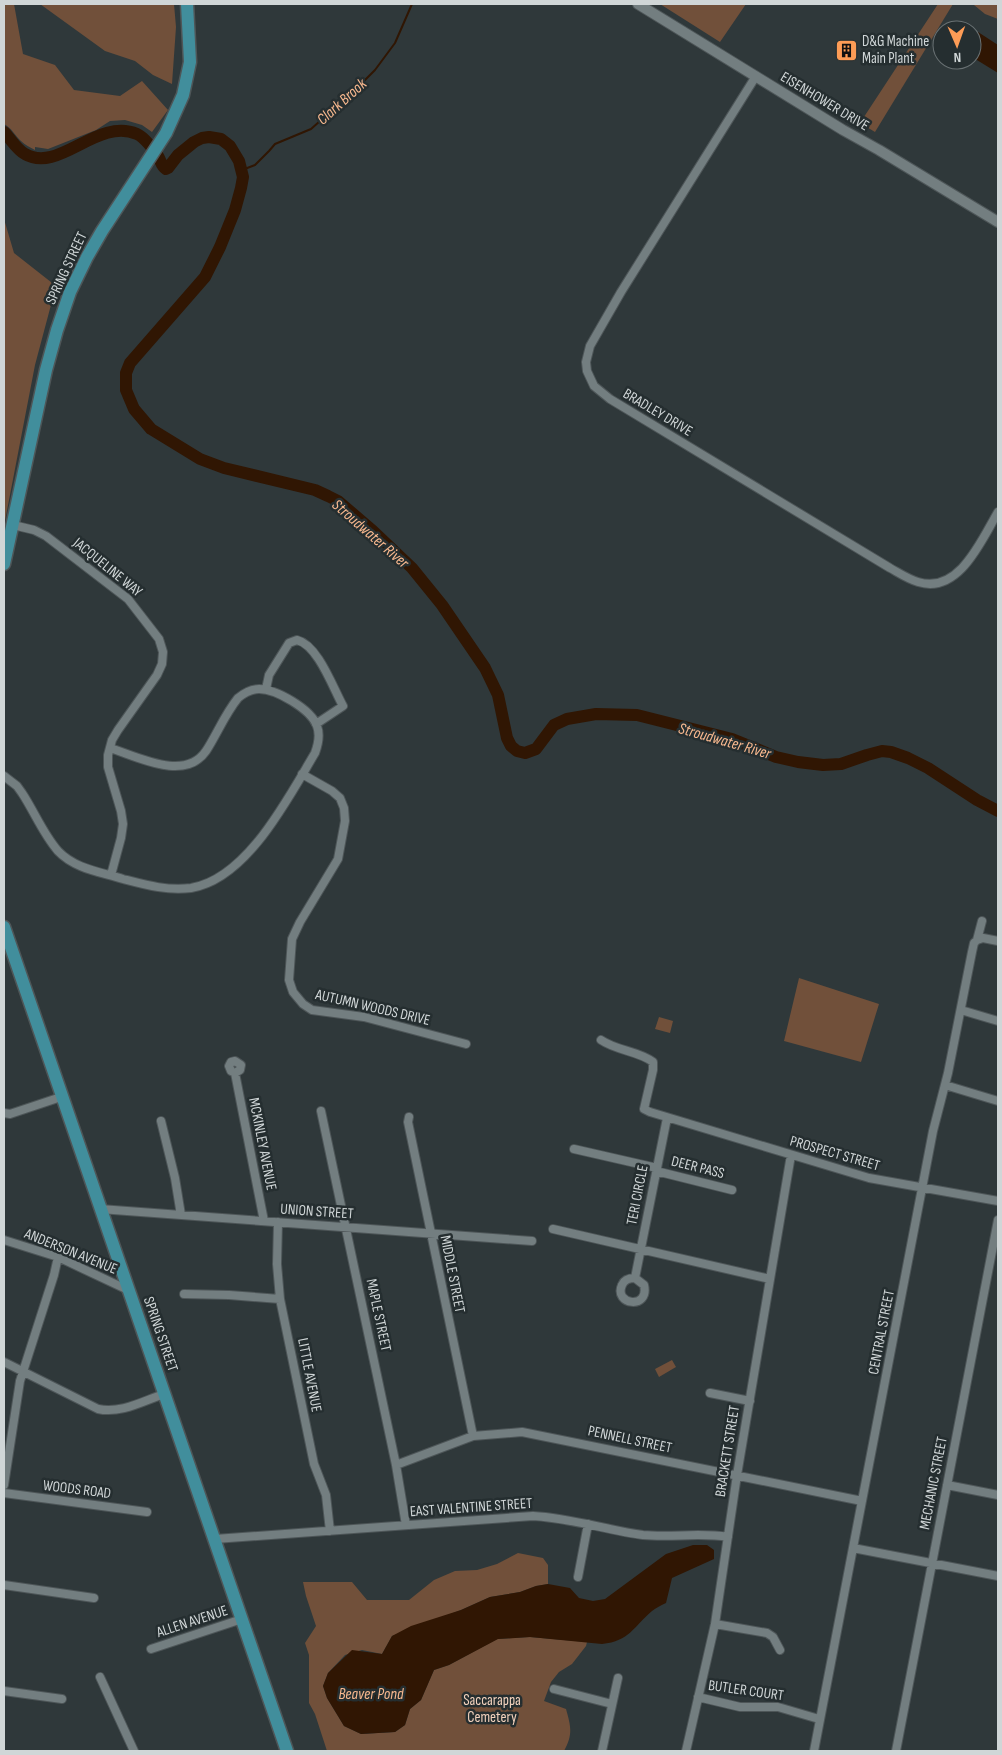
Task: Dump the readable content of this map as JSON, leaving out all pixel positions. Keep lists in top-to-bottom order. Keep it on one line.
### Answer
{"streets":{"main road":["SPRING STREET"],"street":["EISENHOWER DRIVE","BRADLEY DRIVE","JACQUELINE WAY","AUTUMN WOODS DRIVE","MCKINLEY AVENUE","PROSPECT STREET","DEER PASS","TERI CIRCLE","UNION STREET","ANDERSON AVENUE","MIDDLE STREET","MAPLE STREET","CENTRAL STREET","LITTLE AVENUE","PENNELL STREET","BRACKETT STREET","MECHANIC STREET","WOODS ROAD","EAST VALENTINE STREET","ALLEN AVENUE","BUTLER COURT"]},"crossings":[["EISENHOWER DRIVE","BRADLEY DRIVE"],["SPRING STREET","JACQUELINE WAY"],["SPRING STREET","UNION STREET"],["SPRING STREET","ANDERSON AVENUE"],["SPRING STREET","EAST VALENTINE STREET"],["SPRING STREET","ALLEN AVENUE"],["MCKINLEY AVENUE","UNION STREET"],["PROSPECT STREET","TERI CIRCLE"],["PROSPECT STREET","CENTRAL STREET"],["PROSPECT STREET","BRACKETT STREET"],["DEER PASS","TERI CIRCLE"],["UNION STREET","MIDDLE STREET"],["UNION STREET","MAPLE STREET"],["UNION STREET","LITTLE AVENUE"],["MIDDLE STREET","PENNELL STREET"],["MAPLE STREET","PENNELL STREET"],["MAPLE STREET","EAST VALENTINE STREET"],["CENTRAL STREET","PENNELL STREET"],["CENTRAL STREET","BUTLER COURT"],["LITTLE AVENUE","EAST VALENTINE STREET"],["PENNELL STREET","BRACKETT STREET"],["BRACKETT STREET","EAST VALENTINE STREET"],["BRACKETT STREET","BUTLER COURT"]],"water":["Clark Brook","Stroudwater River","Beaver Pond"],"parks":["Saccarappa Cemetery"],"places":{"building":["D&G Machine Main Plant"]},"north":"bottom"}
